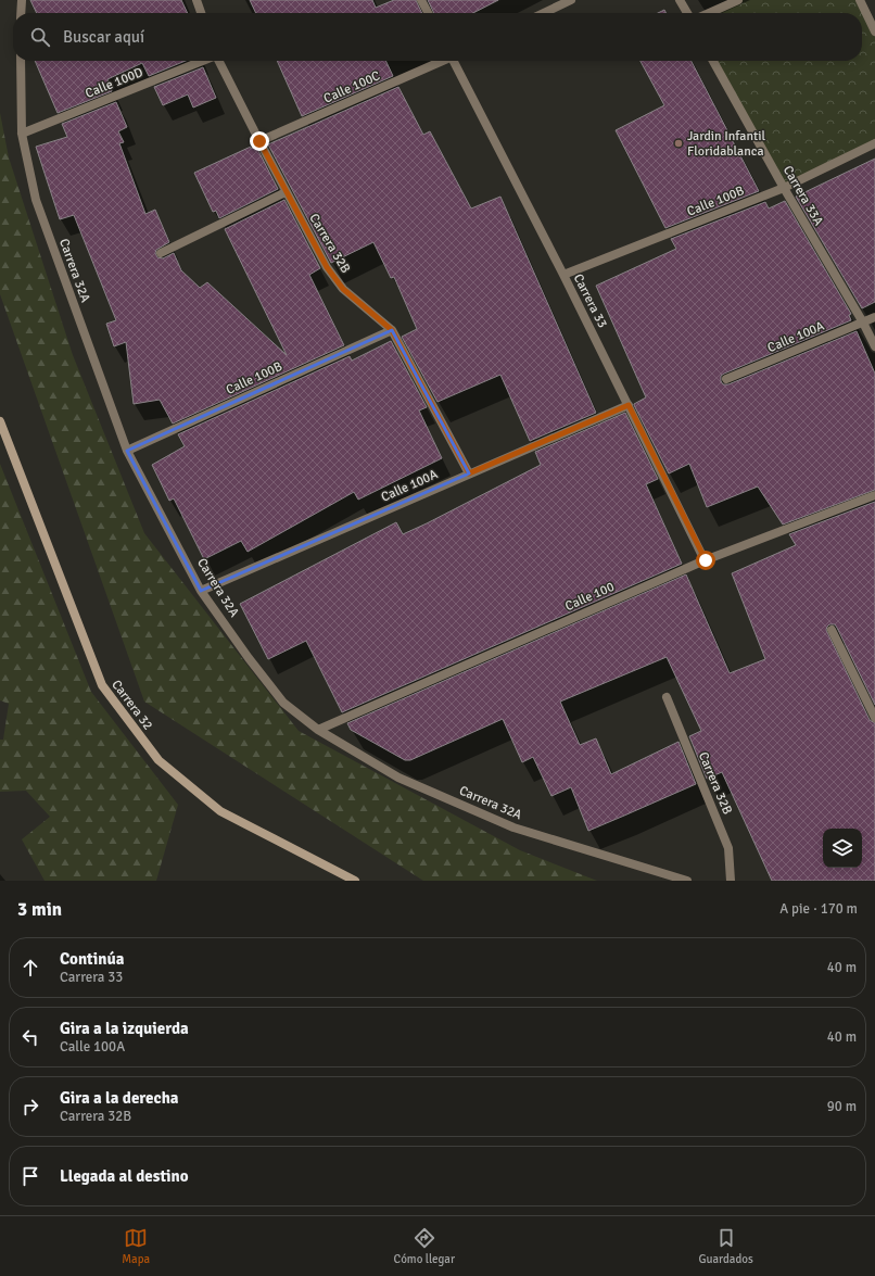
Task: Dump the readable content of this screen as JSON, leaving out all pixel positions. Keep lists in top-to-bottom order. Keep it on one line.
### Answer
{"streets":{"main road":["Carrera 32"],"street":["Calle 100D","Calle 100C","Carrera 33A","Calle 100B","Carrera 32B","Carrera 32A","Carrera 33","Calle 100A","Calle 100"]},"crossings":[["Calle 100D","Carrera 32A"],["Calle 100C","Carrera 32B"],["Carrera 33A","Calle 100B"],["Carrera 33A","Calle 100A"],["Calle 100B","Carrera 32B"],["Calle 100B","Carrera 32A"],["Calle 100B","Carrera 33"],["Carrera 32B","Calle 100A"],["Carrera 32A","Calle 100A"],["Carrera 32A","Calle 100"],["Carrera 33","Calle 100A"],["Carrera 33","Calle 100"]],"places":["Jardin Infantil Floridablanca"],"page":{"search":"Buscar aquí","heading":["3 min","A pie · 170 m"],"list":[["Continúa","Carrera 33","40 m"],["Gira a la izquierda","Calle 100A","40 m"],["Gira a la derecha","Carrera 32B","90 m"],"Llegada al destino"],"nav":["Mapa","Cómo llegar","Guardados"]}}
